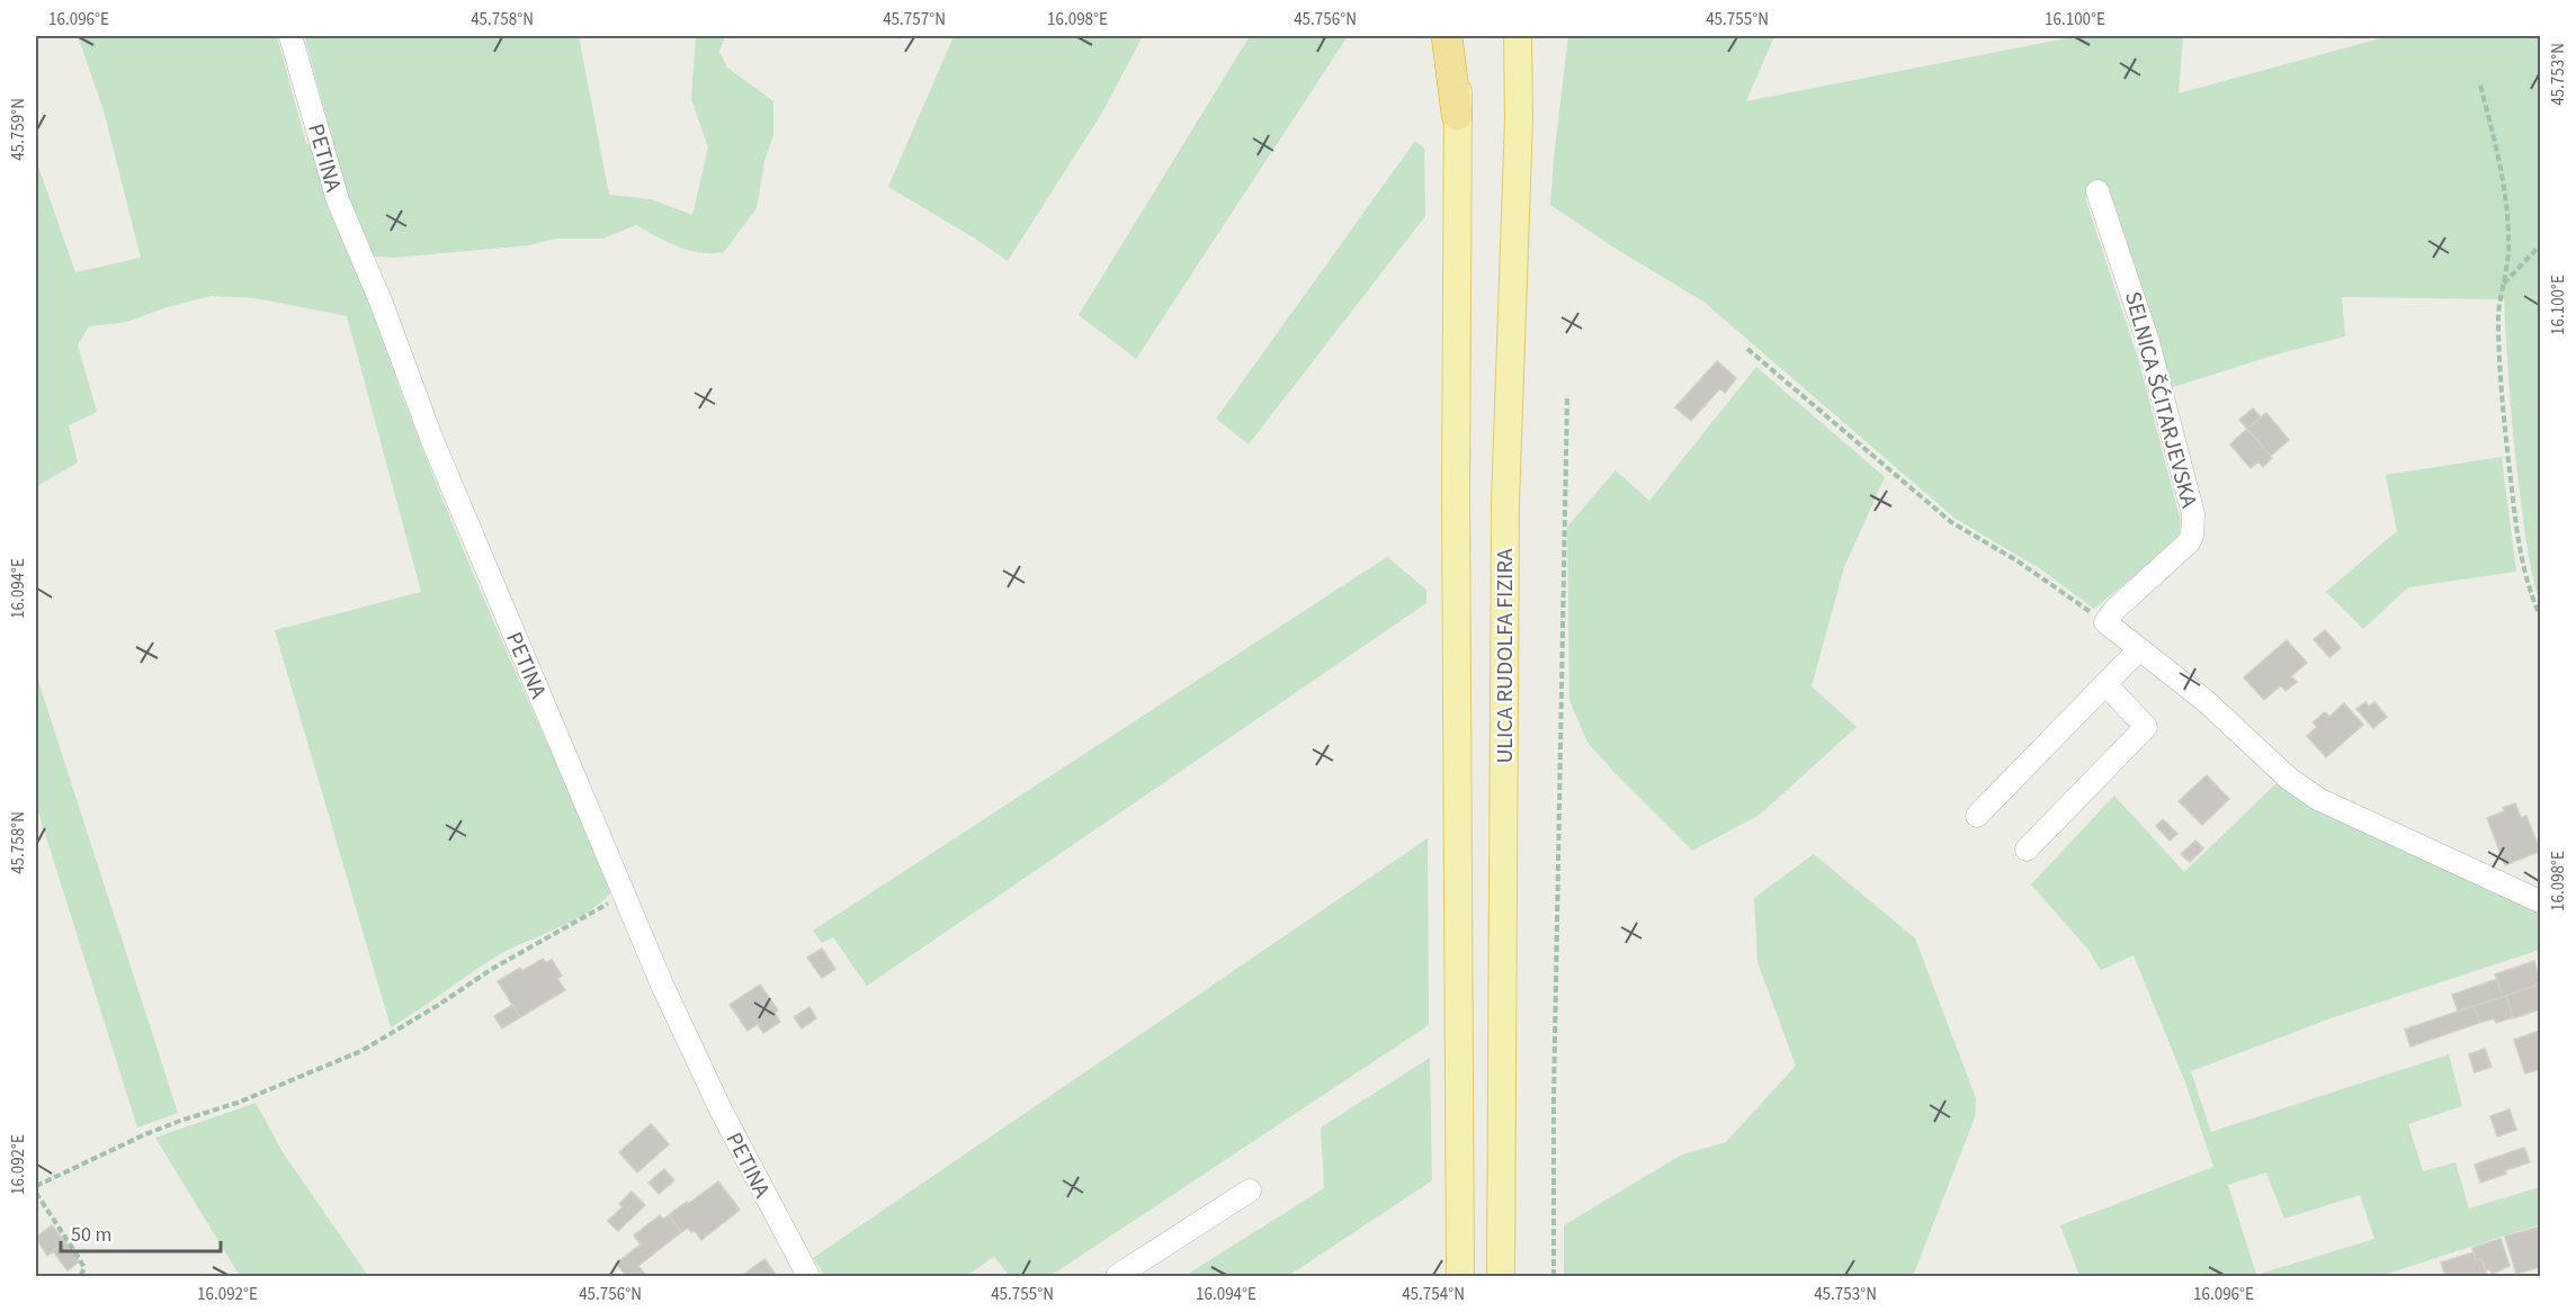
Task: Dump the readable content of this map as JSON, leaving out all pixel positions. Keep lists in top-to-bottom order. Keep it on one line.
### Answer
{"streets":{"main road":["ULICA RUDOLFA FIZIRA"],"street":["PETINA","SELNICA ŠĆITARJEVSKA"]},"scale_bar":"50 m","coordinates":["16.096°E","45.758°N","45.757°N","16.098°E","45.756°N","45.755°N","16.100°E","45.753°N","45.759°N","16.094°E","16.092°E","45.754°N"]}
